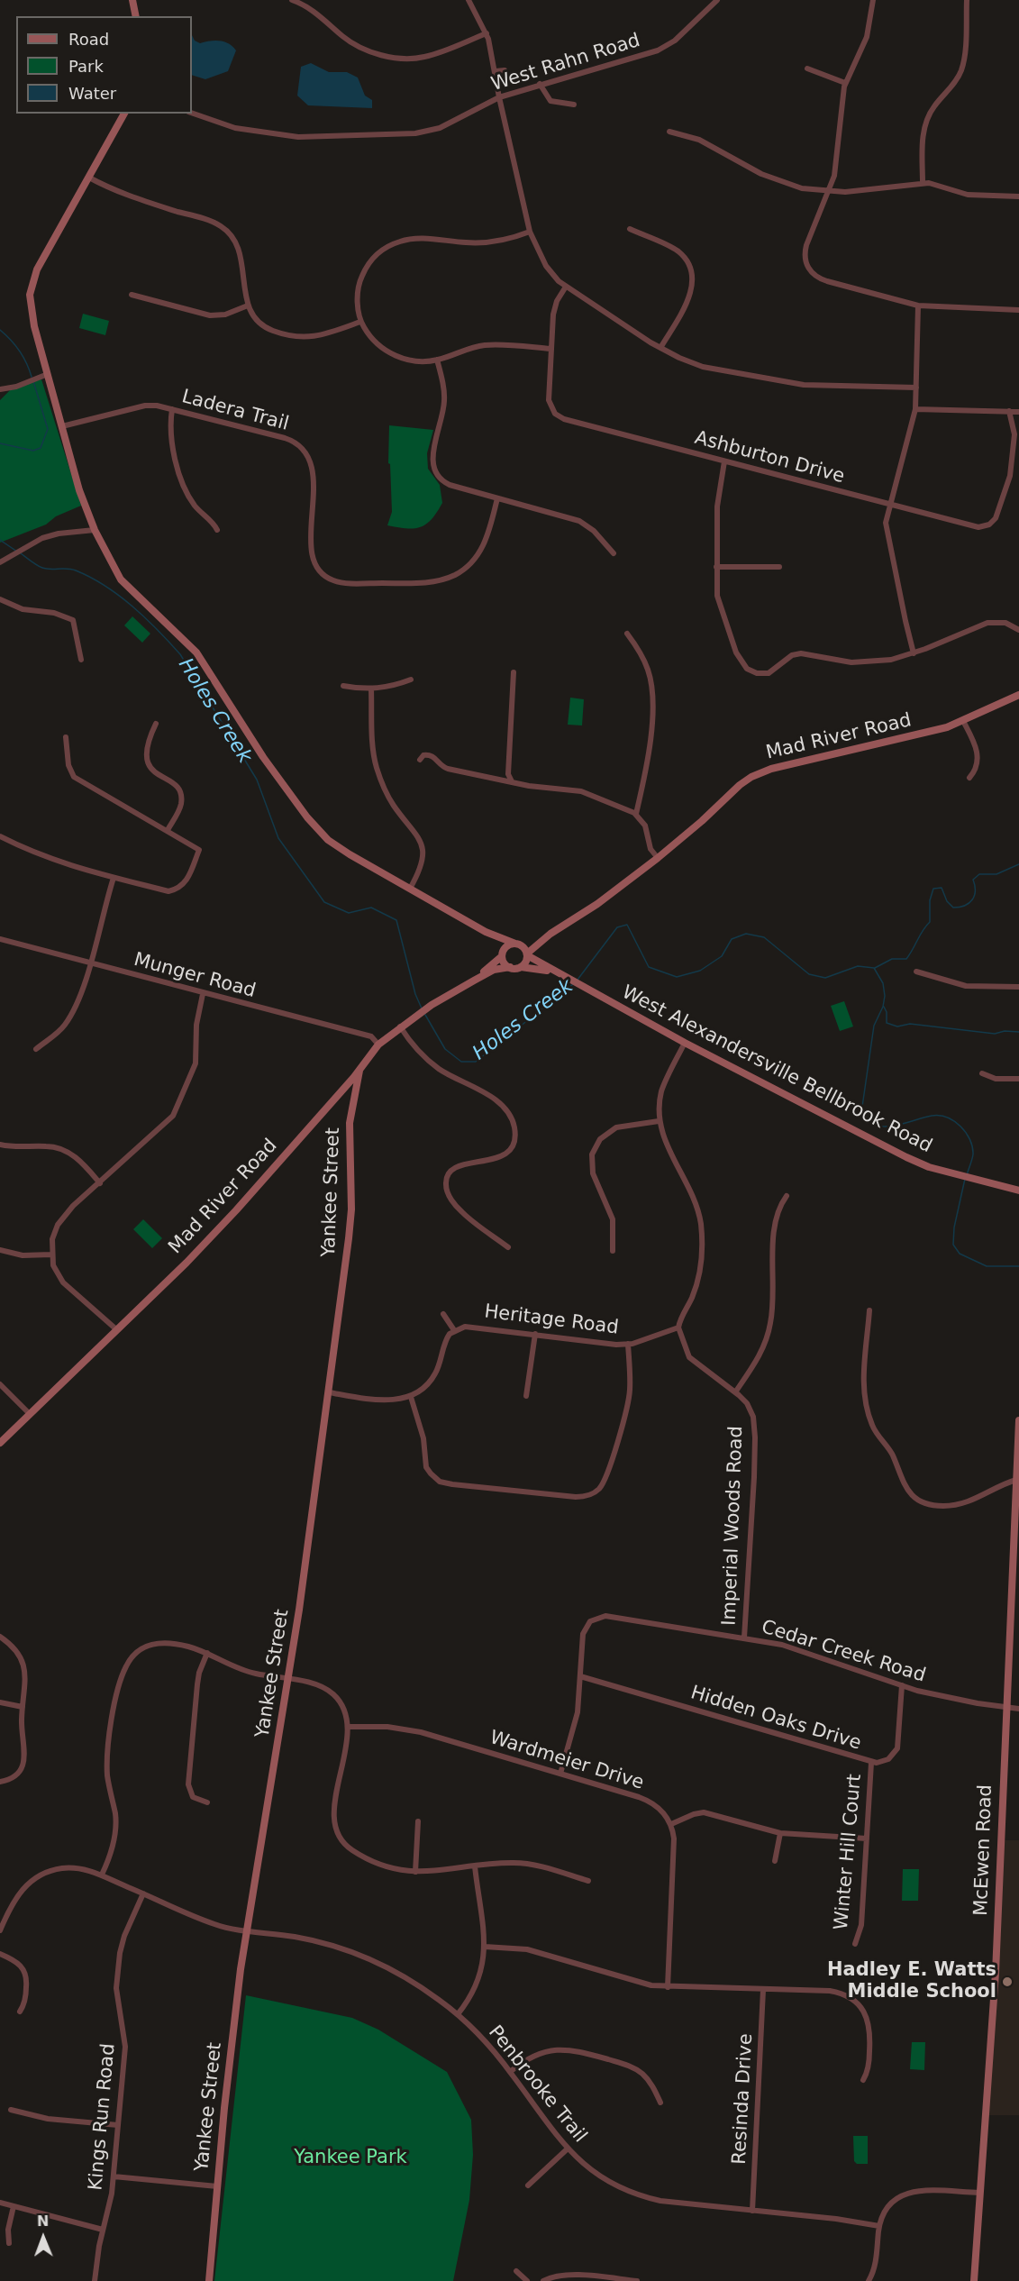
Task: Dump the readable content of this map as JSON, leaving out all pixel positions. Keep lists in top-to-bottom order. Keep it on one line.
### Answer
{"streets":{"street":["West Rahn Road","Ladera Trail","Ashburton Drive","Mad River Road","Munger Road","West Alexandersville Bellbrook Road","Yankee Street","Heritage Road","Imperial Woods Road","Cedar Creek Road","Hidden Oaks Drive","Wardmeier Drive","McEwen Road","Winter Hill Court","Penbrooke Trail","Resinda Drive","Kings Run Road"]},"crossings":[["Mad River Road","Munger Road"],["Mad River Road","West Alexandersville Bellbrook Road"],["Mad River Road","Yankee Street"],["Yankee Street","Penbrooke Trail"],["Heritage Road","Imperial Woods Road"],["Imperial Woods Road","Cedar Creek Road"],["Cedar Creek Road","Hidden Oaks Drive"],["Cedar Creek Road","Wardmeier Drive"],["Cedar Creek Road","McEwen Road"],["Hidden Oaks Drive","Winter Hill Court"],["Penbrooke Trail","Resinda Drive"],["Penbrooke Trail","Kings Run Road"]],"water":["Holes Creek"],"parks":["Yankee Park"],"places":["Hadley E. Watts Middle School"],"legend":["Road","Park","Water"],"north":"top"}
